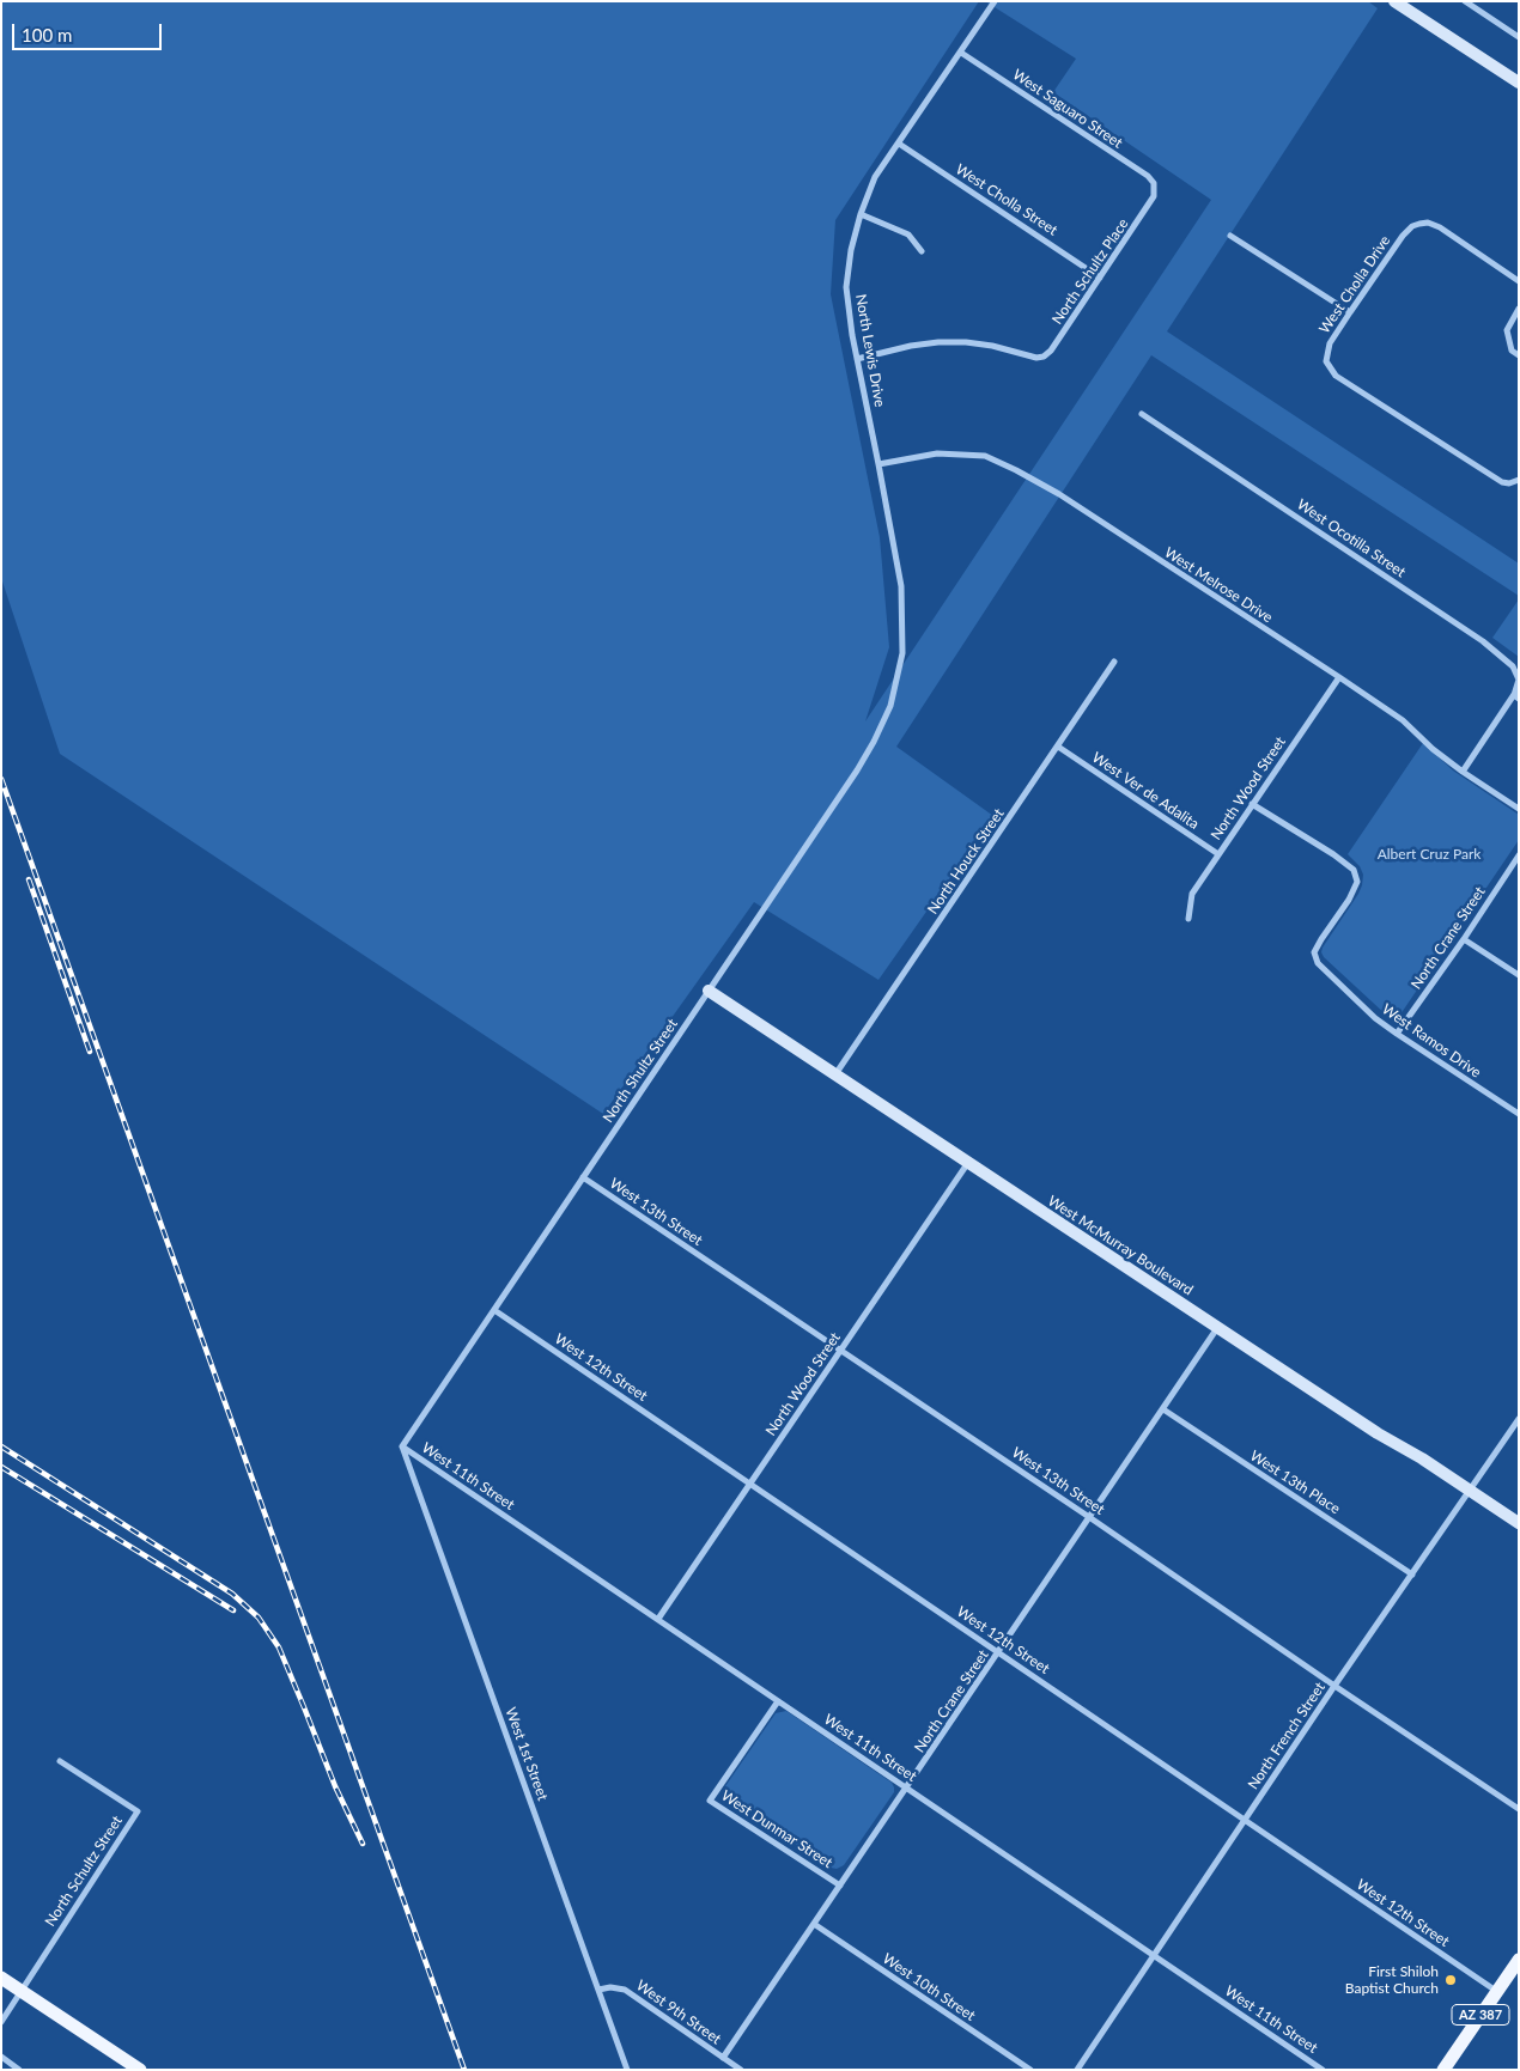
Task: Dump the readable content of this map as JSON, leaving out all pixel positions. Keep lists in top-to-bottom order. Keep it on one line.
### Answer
{"streets":{"main road":["AZ 387"],"street":["West Saguaro Street","West Cholla Street","North Schultz Place","West Cholla Drive","North Lewis Drive","West Ocotilla Street","West Melrose Drive","North Wood Street","West Ver de Adalita","North Houck Street","North Crane Street","West Ramos Drive","North Shultz Street","West 13th Street","West McMurray Boulevard","West 12th Street","West 11th Street","West 13th Place","North French Street","West 1st Street","West Dunmar Street","North Schultz Street","West 10th Street","West 9th Street"]},"crossings":[["West Saguaro Street","North Schultz Place"],["West Saguaro Street","North Lewis Drive"],["West Cholla Street","North Schultz Place"],["West Cholla Street","North Lewis Drive"],["North Schultz Place","North Lewis Drive"],["North Lewis Drive","West Melrose Drive"],["North Lewis Drive","North Shultz Street"],["West Melrose Drive","North Wood Street"],["North Wood Street","West Ver de Adalita"],["North Wood Street","West Ramos Drive"],["North Wood Street","West 13th Street"],["North Wood Street","West McMurray Boulevard"],["North Wood Street","West 12th Street"],["North Wood Street","West 11th Street"],["West Ver de Adalita","North Houck Street"],["North Houck Street","West McMurray Boulevard"],["North Crane Street","West Ramos Drive"],["North Crane Street","West 13th Street"],["North Crane Street","West McMurray Boulevard"],["North Crane Street","West 12th Street"],["North Crane Street","West 11th Street"],["North Crane Street","West 13th Place"],["North Crane Street","West Dunmar Street"],["North Crane Street","West 10th Street"],["North Crane Street","West 9th Street"],["North Shultz Street","West 13th Street"],["North Shultz Street","West McMurray Boulevard"],["North Shultz Street","West 12th Street"],["North Shultz Street","West 11th Street"],["North Shultz Street","West 1st Street"],["West 13th Street","North French Street"],["West McMurray Boulevard","North French Street"],["West 12th Street","North French Street"],["West 12th Street","AZ 387"],["West 11th Street","North French Street"],["West 11th Street","West 1st Street"],["West 11th Street","West Dunmar Street"],["West 13th Place","North French Street"],["West 1st Street","West 9th Street"]],"parks":["Albert Cruz Park"],"places":["First Shiloh Baptist Church"],"scale_bar":"100 m"}
